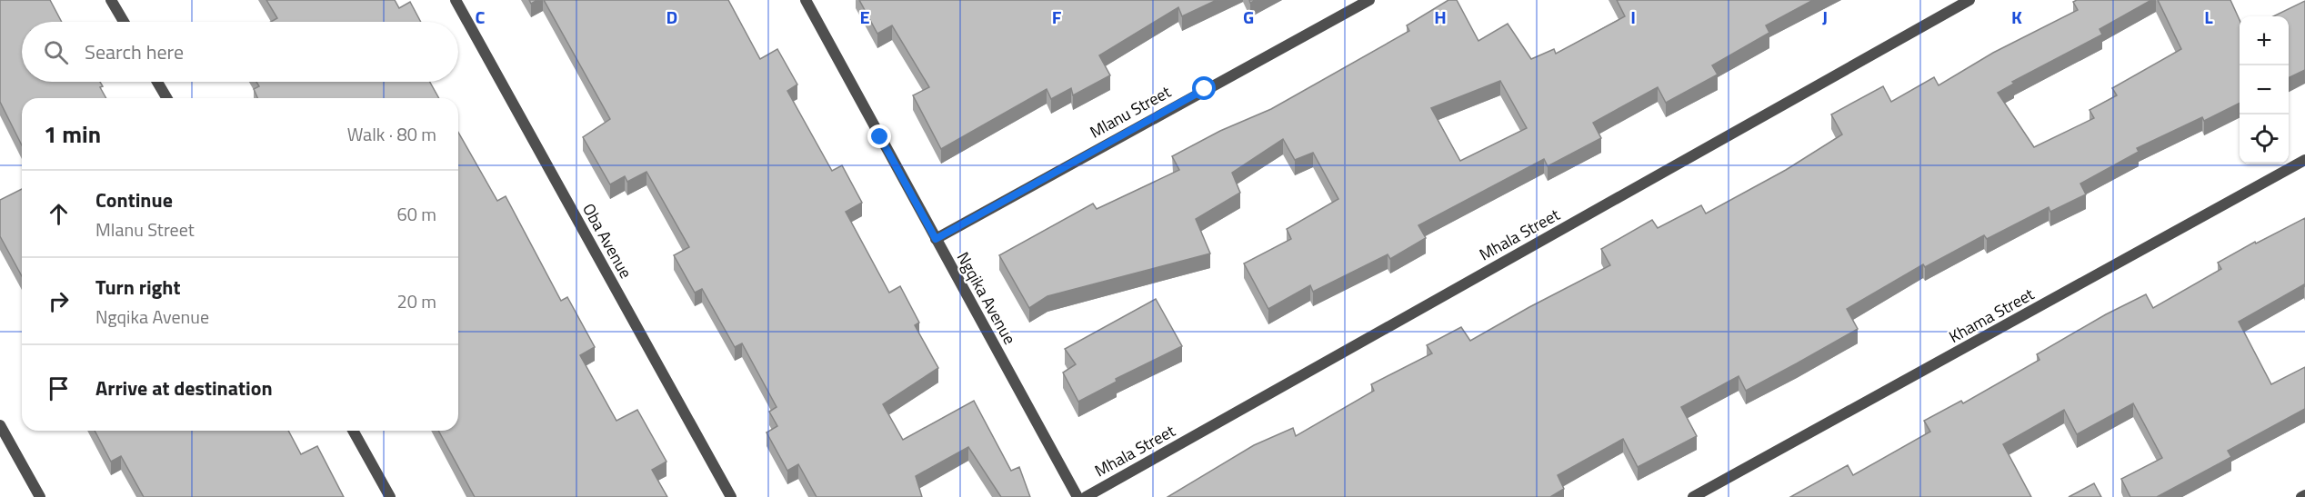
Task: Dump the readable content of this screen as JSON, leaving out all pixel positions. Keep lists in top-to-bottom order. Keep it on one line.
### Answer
{"streets":{"street":["Mlanu Street","Mhala Street","Oba Avenue","Ngqika Avenue","Khama Street"]},"crossings":[["Mlanu Street","Ngqika Avenue"]],"page":{"map_buttons":["+","−"],"search":"Search here","heading":["1 min","Walk · 80 m"],"list":[["Continue","Mlanu Street","60 m"],["Turn right","Ngqika Avenue","20 m"],"Arrive at destination"]},"grid":{"columns":["C","D","E","F","G","H","I","J","K","L"]}}
